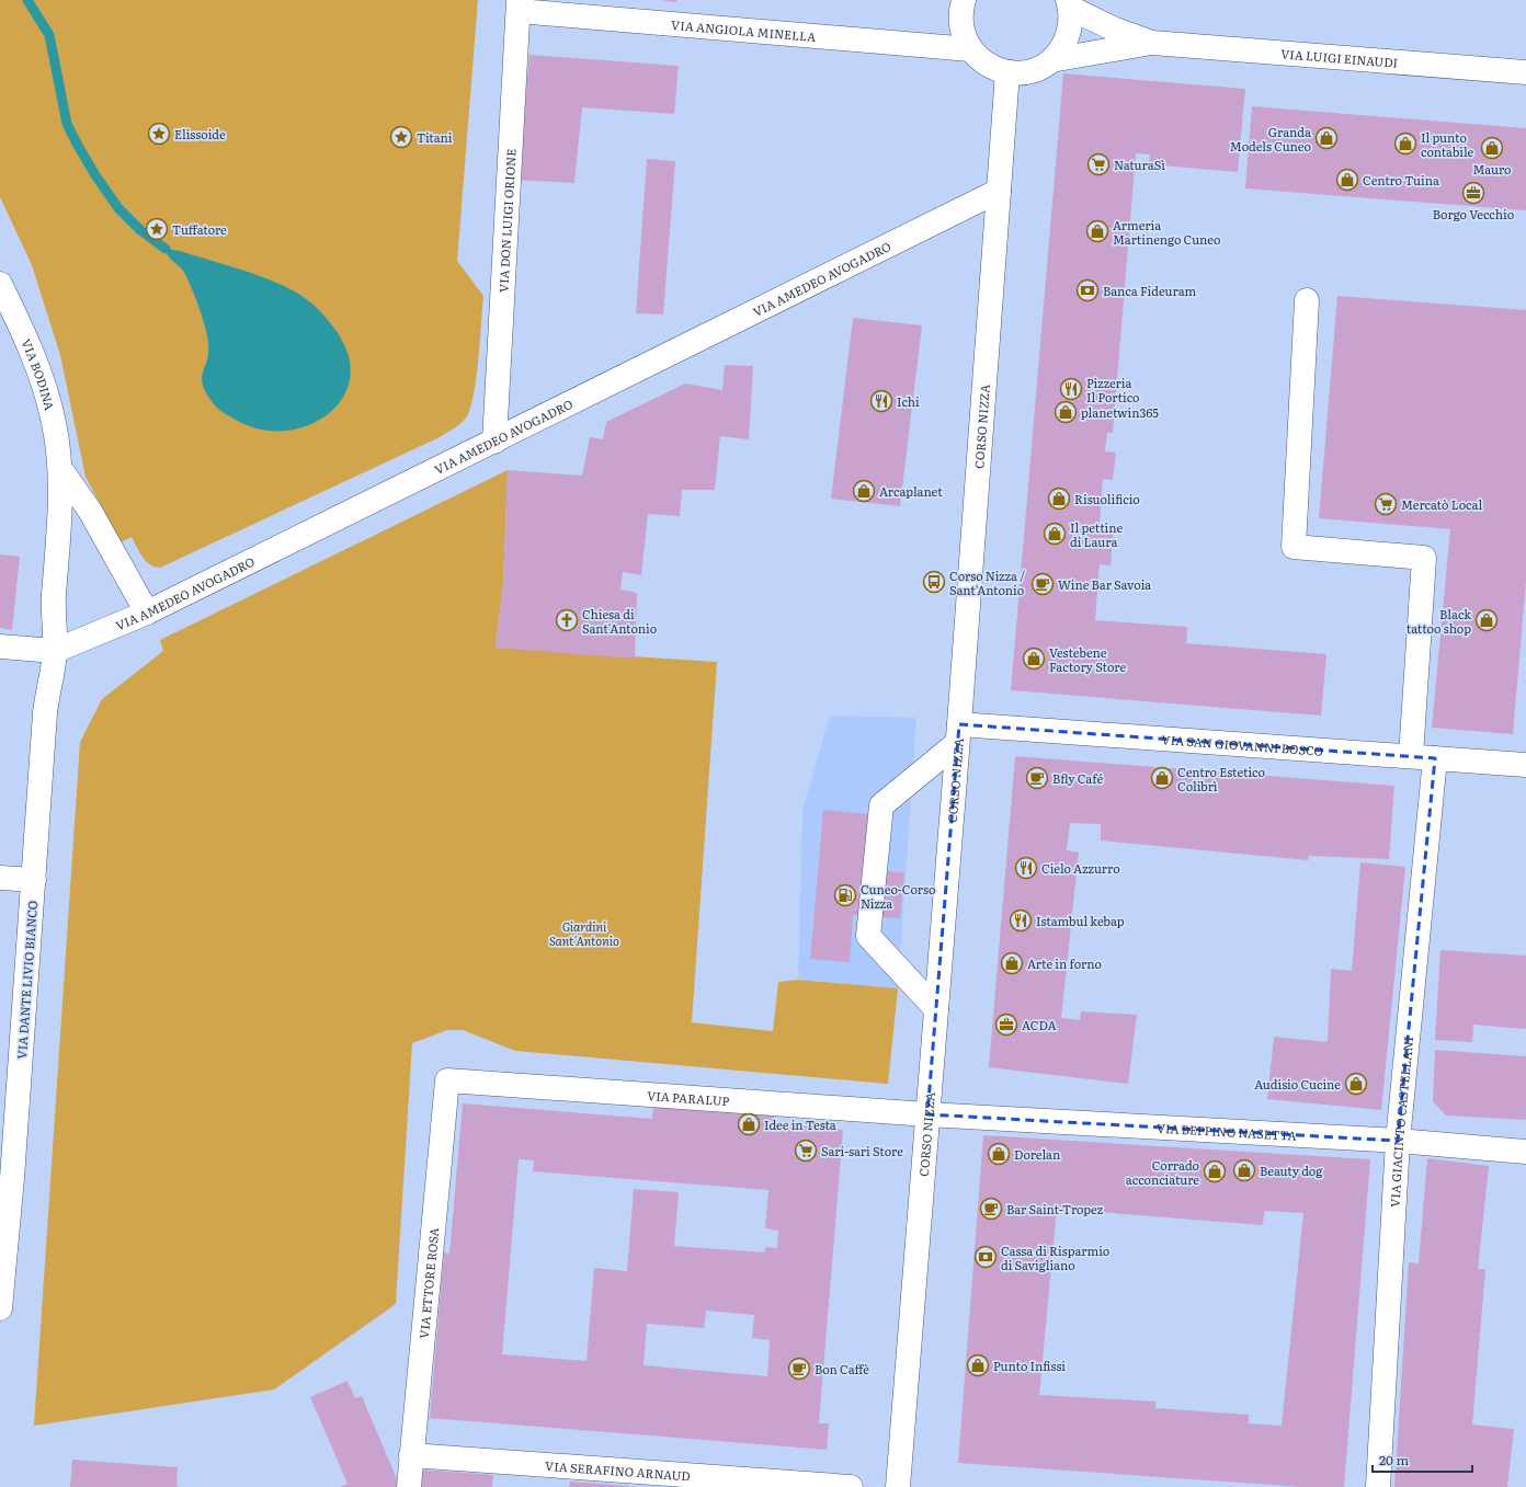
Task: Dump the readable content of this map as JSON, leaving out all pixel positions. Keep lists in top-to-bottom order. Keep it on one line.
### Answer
{"streets":{"street":["VIA ANGIOLA MINELLA","VIA LUIGI EINAUDI","VIA DON LUIGI ORIONE","VIA AMEDEO AVOGADRO","VIA BODINA","CORSO NIZZA","VIA SAN GIOVANNI BOSCO","VIA DANTE LIVIO BIANCO","VIA PARALUP","VIA GIACINTO CASTELLANI","VIA BEPPINO NASETTA","VIA ETTORE ROSA","VIA SERAFINO ARNAUD"]},"crossings":[["VIA ANGIOLA MINELLA","VIA DON LUIGI ORIONE"],["VIA DON LUIGI ORIONE","VIA AMEDEO AVOGADRO"],["VIA AMEDEO AVOGADRO","VIA BODINA"],["VIA AMEDEO AVOGADRO","CORSO NIZZA"],["VIA AMEDEO AVOGADRO","VIA DANTE LIVIO BIANCO"],["VIA BODINA","VIA DANTE LIVIO BIANCO"],["CORSO NIZZA","VIA SAN GIOVANNI BOSCO"],["CORSO NIZZA","VIA PARALUP"],["CORSO NIZZA","VIA BEPPINO NASETTA"],["VIA SAN GIOVANNI BOSCO","VIA GIACINTO CASTELLANI"],["VIA PARALUP","VIA BEPPINO NASETTA"],["VIA PARALUP","VIA ETTORE ROSA"],["VIA GIACINTO CASTELLANI","VIA BEPPINO NASETTA"],["VIA ETTORE ROSA","VIA SERAFINO ARNAUD"]],"parks":["Giardini Sant'Antonio"],"places":{"place":["Elissoide","Titani","Tuffatore"],"shop":["Granda Models Cuneo","Il punto contabile","Mauro","Centro Tuina","Armeria Martinengo Cuneo","planetwin365","Arcaplanet","Risuolificio","Il pettine di Laura","Black tattoo shop","Vestebene Factory Store","Centro Estetico Colibrì","Arte in forno","Audisio Cucine","Idee in Testa","Dorelan","Beauty dog","Corrado acconciature","Punto Infissi"],"supermarket":["NaturaSì","Mercatò Local","Sari-sari Store"],"office":["Borgo Vecchio","ACDA"],"bank":["Banca Fideuram","Cassa di Risparmio di Savigliano"],"restaurant":["Pizzeria Il Portico","Ichi","Cielo Azzurro","Istambul kebap"],"bus stop":["Corso Nizza / Sant'Antonio"],"cafe":["Wine Bar Savoia","Bfly Café","Bar Saint-Tropez","Bon Caffè"],"church":["Chiesa di Sant'Antonio"],"fuel station":["Cuneo-Corso Nizza"]},"scale_bar":"20 m"}
